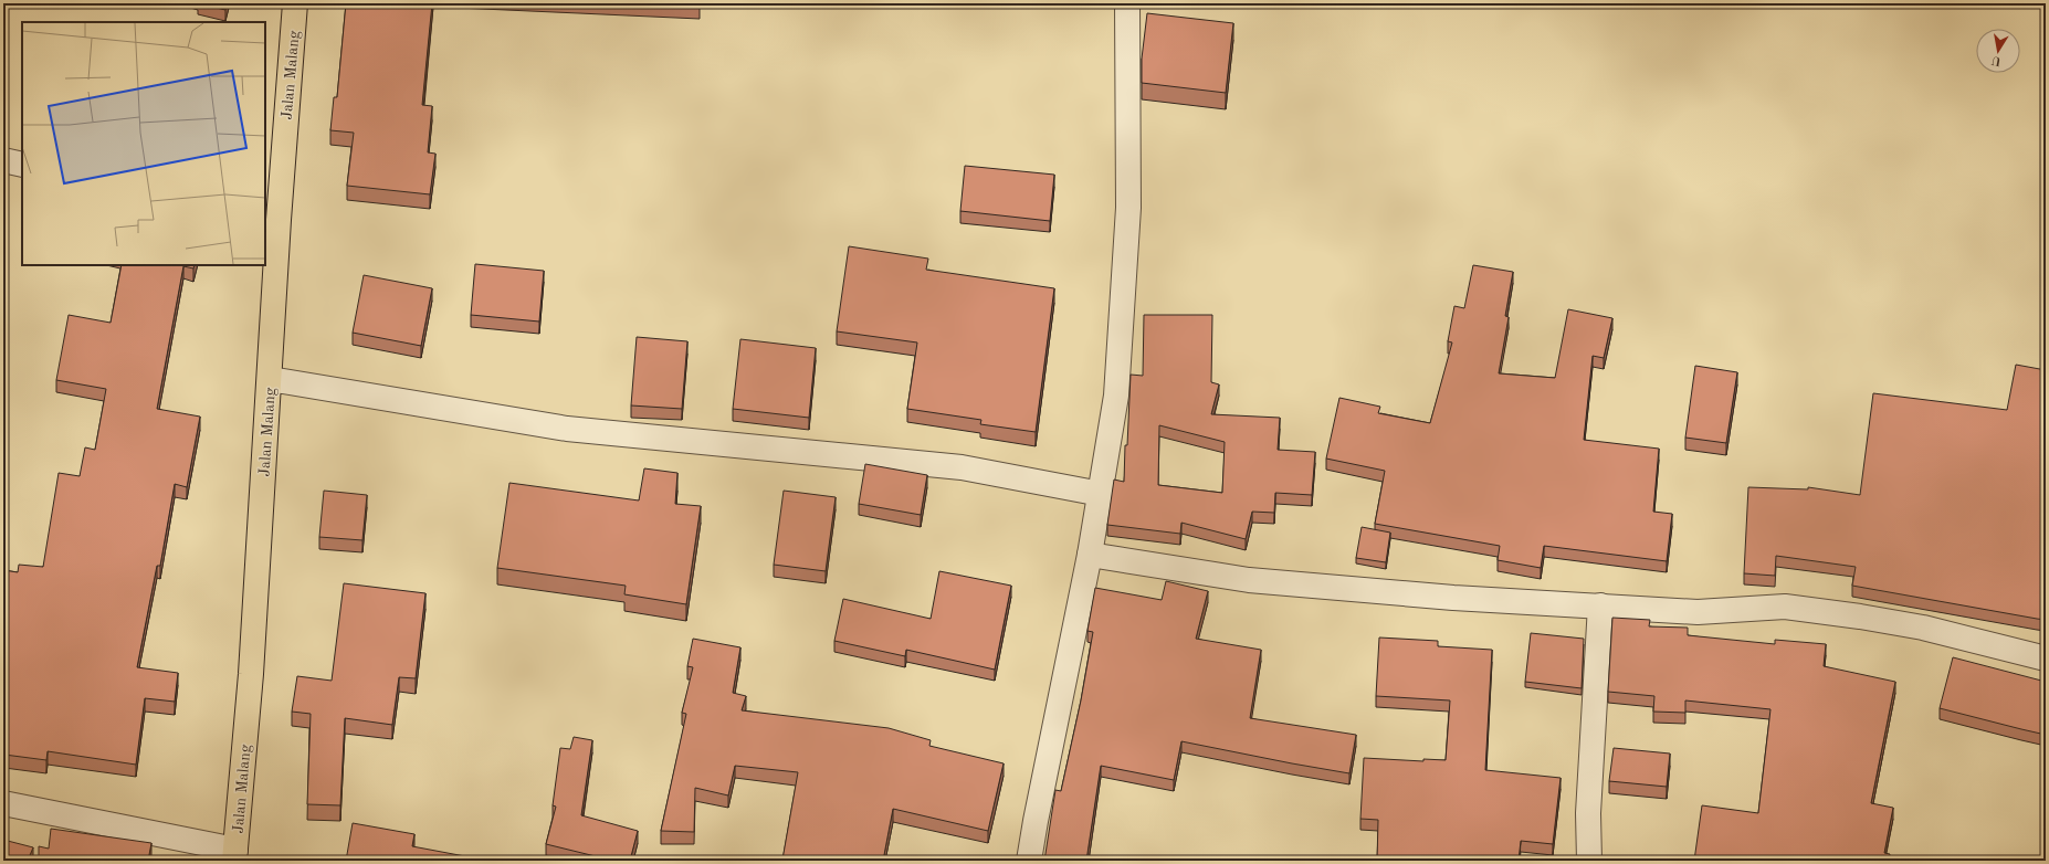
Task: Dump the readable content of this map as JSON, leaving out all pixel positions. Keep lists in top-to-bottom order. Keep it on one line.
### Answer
{"streets":{"main road":["Jalan Malang"]},"north":"bottom"}
